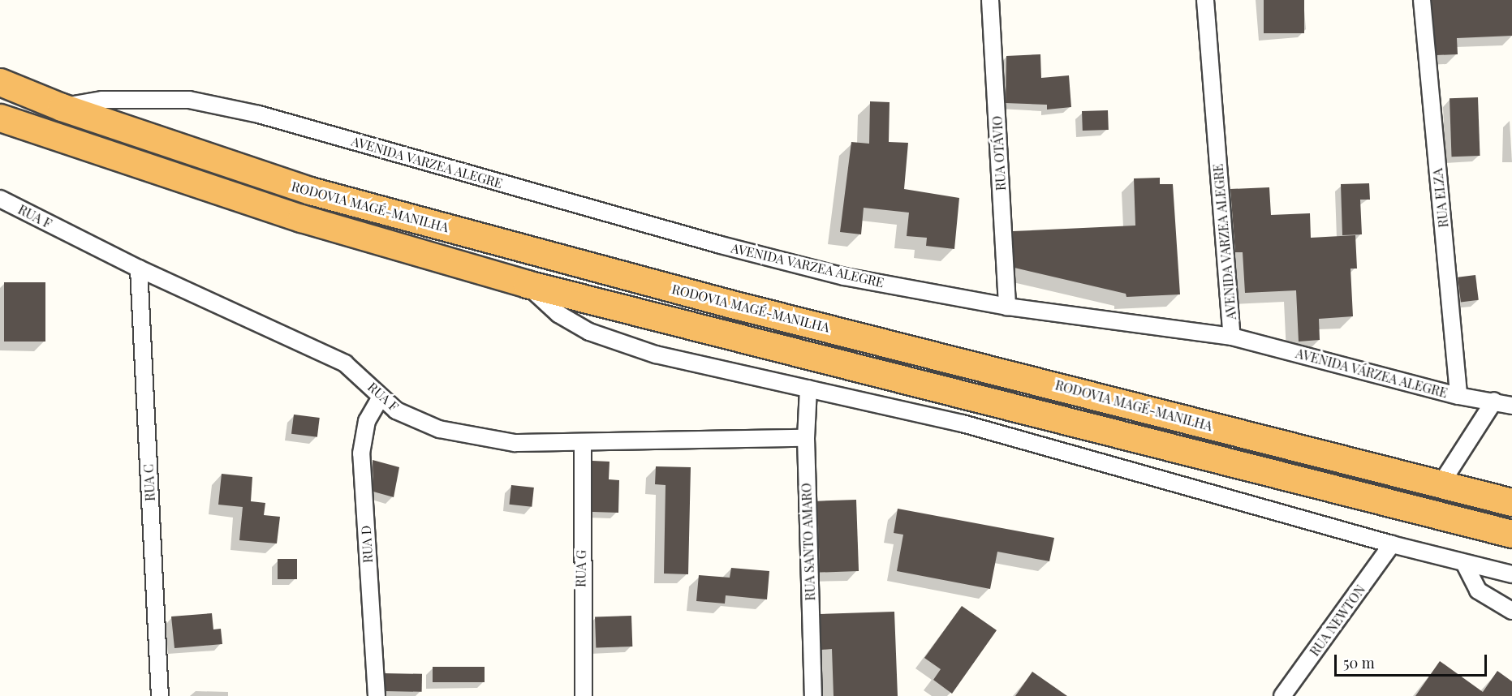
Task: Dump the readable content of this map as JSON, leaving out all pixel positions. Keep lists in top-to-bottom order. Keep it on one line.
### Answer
{"streets":{"highway":["RODOVIA MAGÉ-MANILHA"],"street":["RUA OTÁVIO","AVENIDA VARZEA ALEGRE","RUA ELZA","RUA F","AVENIDA VÁRZEA ALEGRE","RUA C","RUA SANTO AMARO","RUA D","RUA G","RUA NEWTON"]},"crossings":[["RUA OTÁVIO","AVENIDA VARZEA ALEGRE"],["AVENIDA VARZEA ALEGRE","RODOVIA MAGÉ-MANILHA"],["AVENIDA VARZEA ALEGRE","AVENIDA VÁRZEA ALEGRE"],["RUA ELZA","AVENIDA VÁRZEA ALEGRE"],["RUA F","RUA C"],["RUA F","RUA SANTO AMARO"],["RUA F","RUA D"],["RUA F","RUA G"]],"scale_bar":"50 m"}
